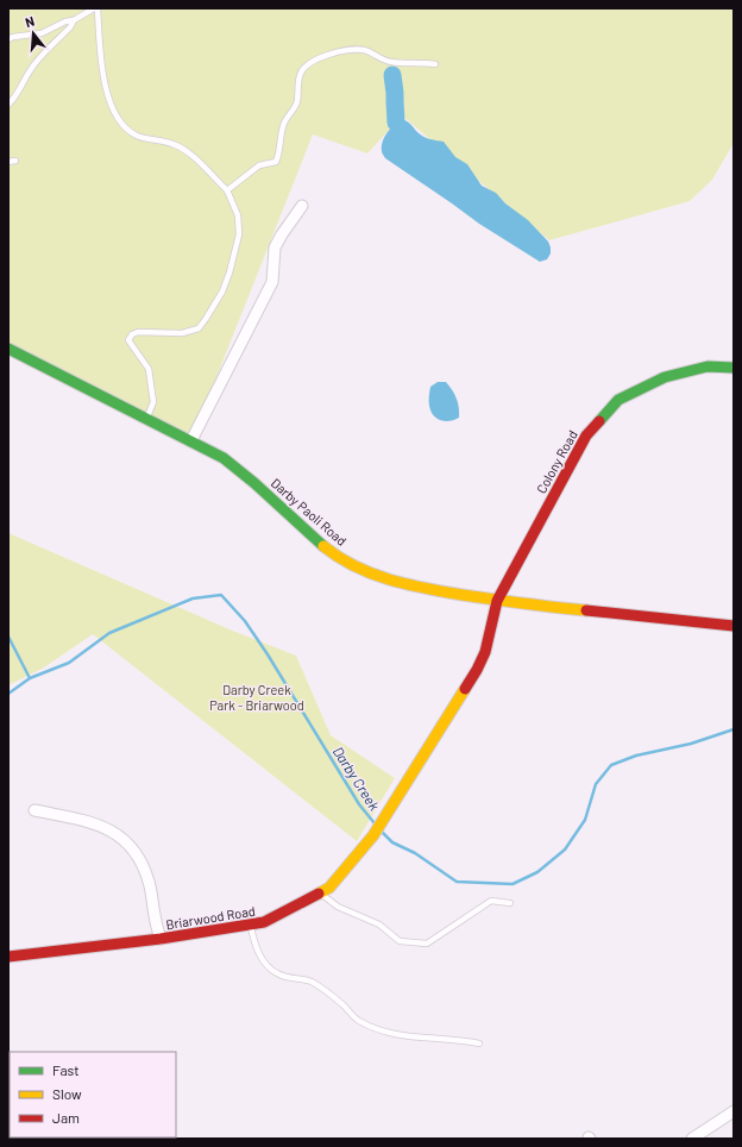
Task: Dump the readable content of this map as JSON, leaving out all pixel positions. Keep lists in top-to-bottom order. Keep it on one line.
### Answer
{"streets":{"street":["Colony Road","Darby Paoli Road","Briarwood Road"]},"crossings":[["Colony Road","Darby Paoli Road"],["Colony Road","Briarwood Road"],["Darby Paoli Road","Briarwood Road"]],"water":["Darby Creek"],"parks":["Darby Creek Park - Briarwood"],"legend":["Fast","Slow","Jam"],"north":"top"}
